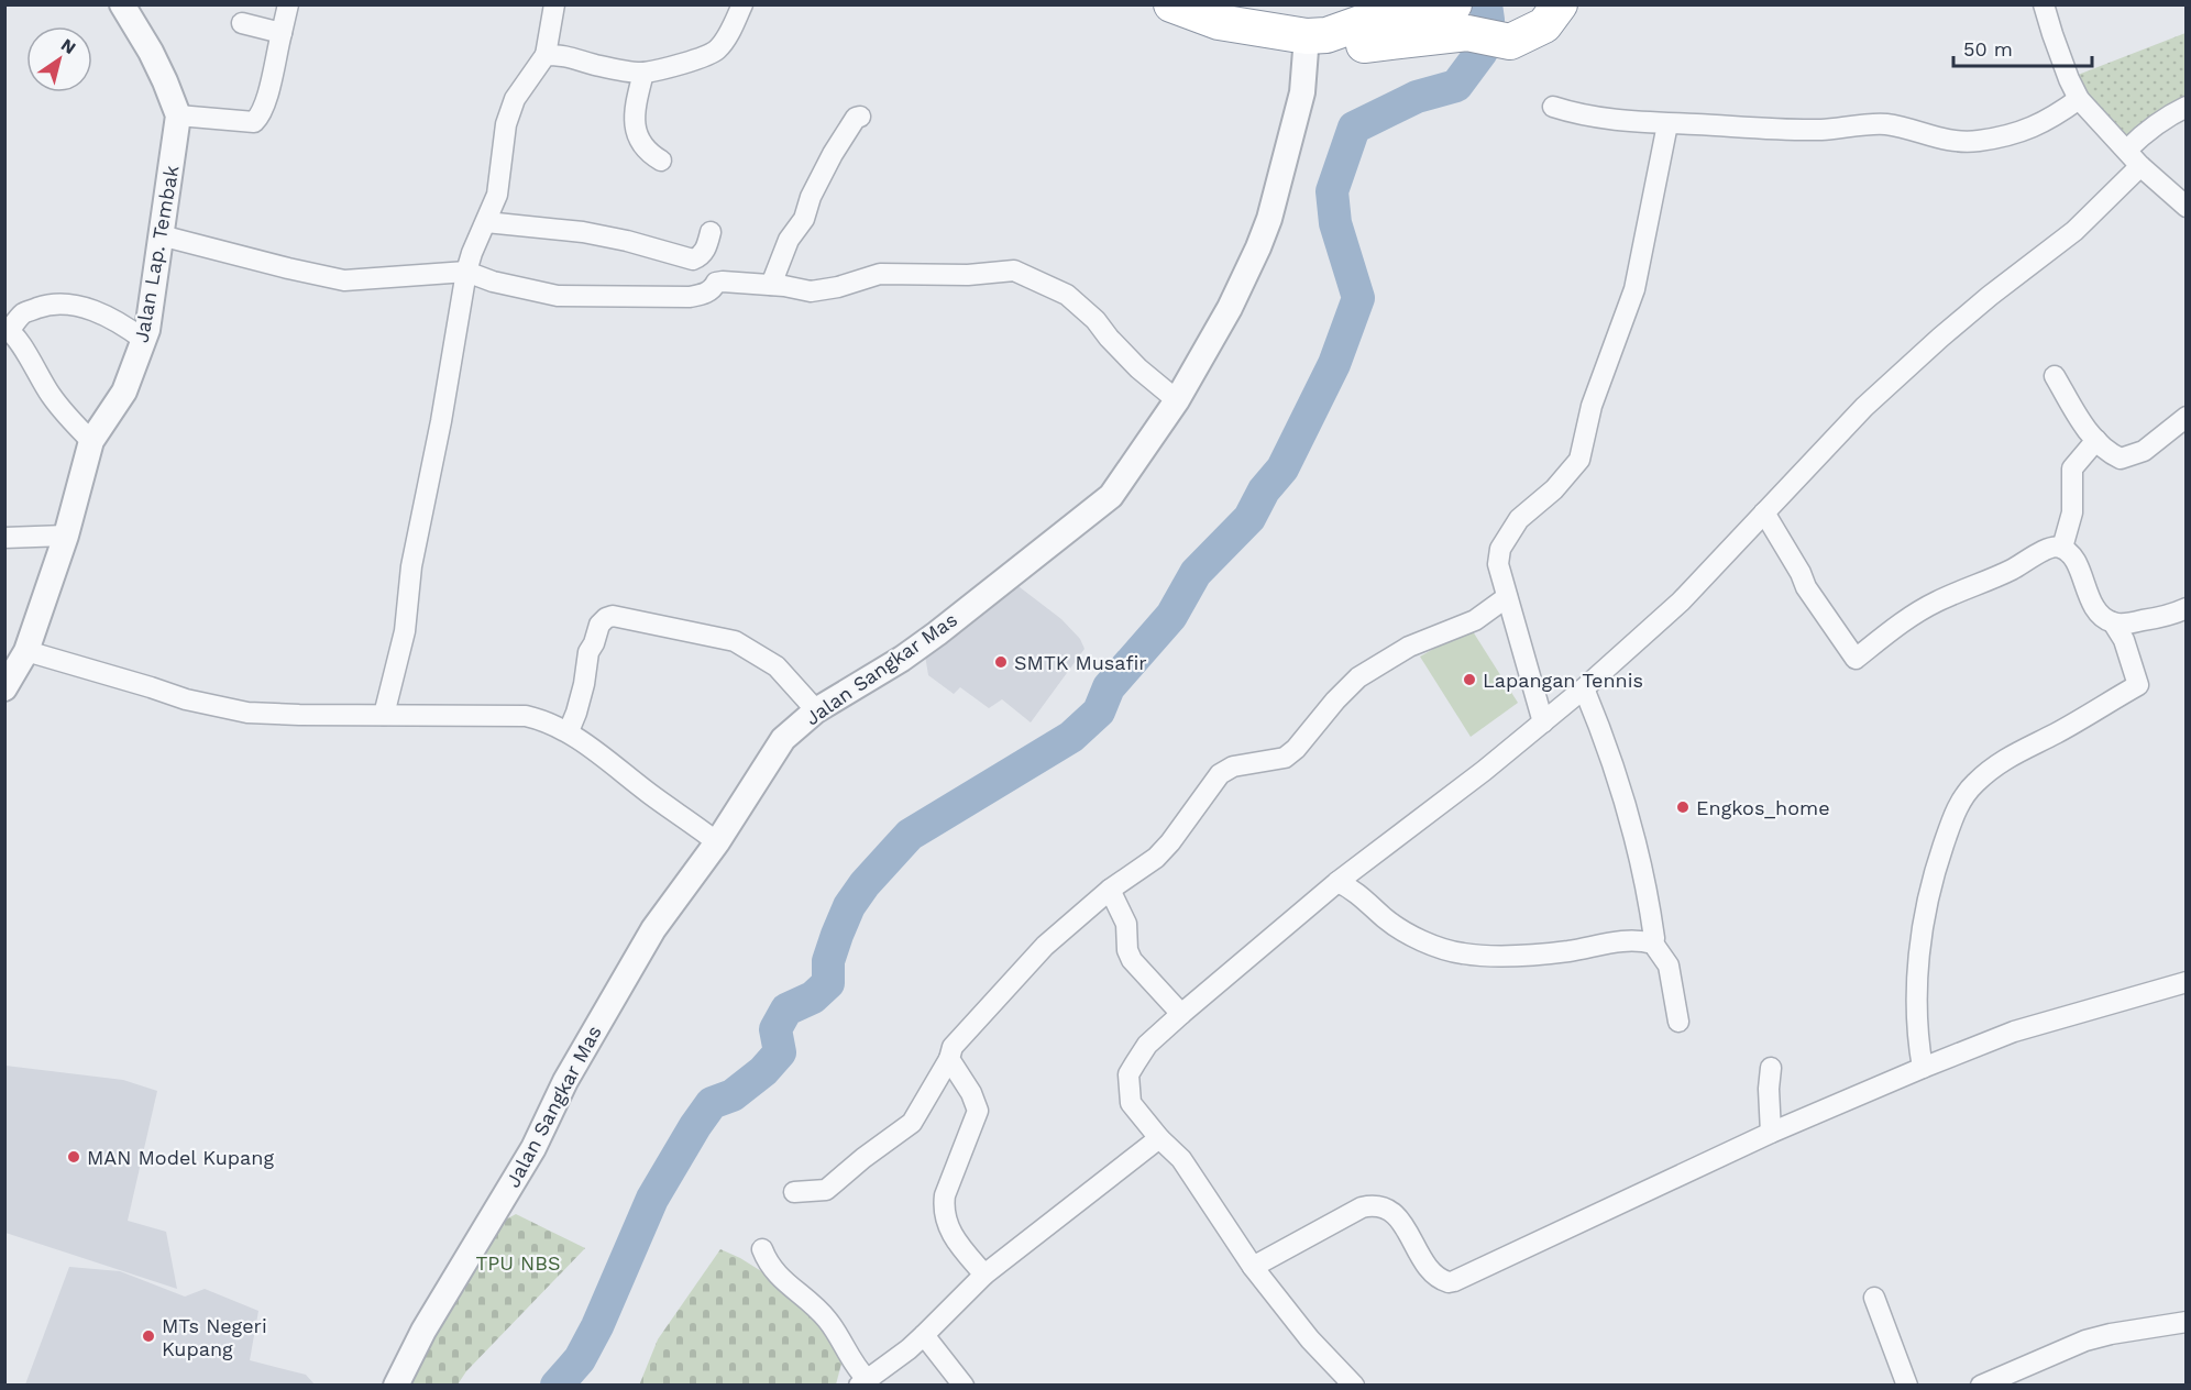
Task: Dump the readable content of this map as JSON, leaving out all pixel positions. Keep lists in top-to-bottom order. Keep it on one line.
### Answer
{"streets":{"street":["Jalan Lap. Tembak","Jalan Sangkar Mas"]},"parks":["TPU NBS"],"places":["SMTK Musafir","Lapangan Tennis","Engkos_home","MAN Model Kupang","MTs Negeri Kupang"],"scale_bar":"50 m","north":"top right"}
